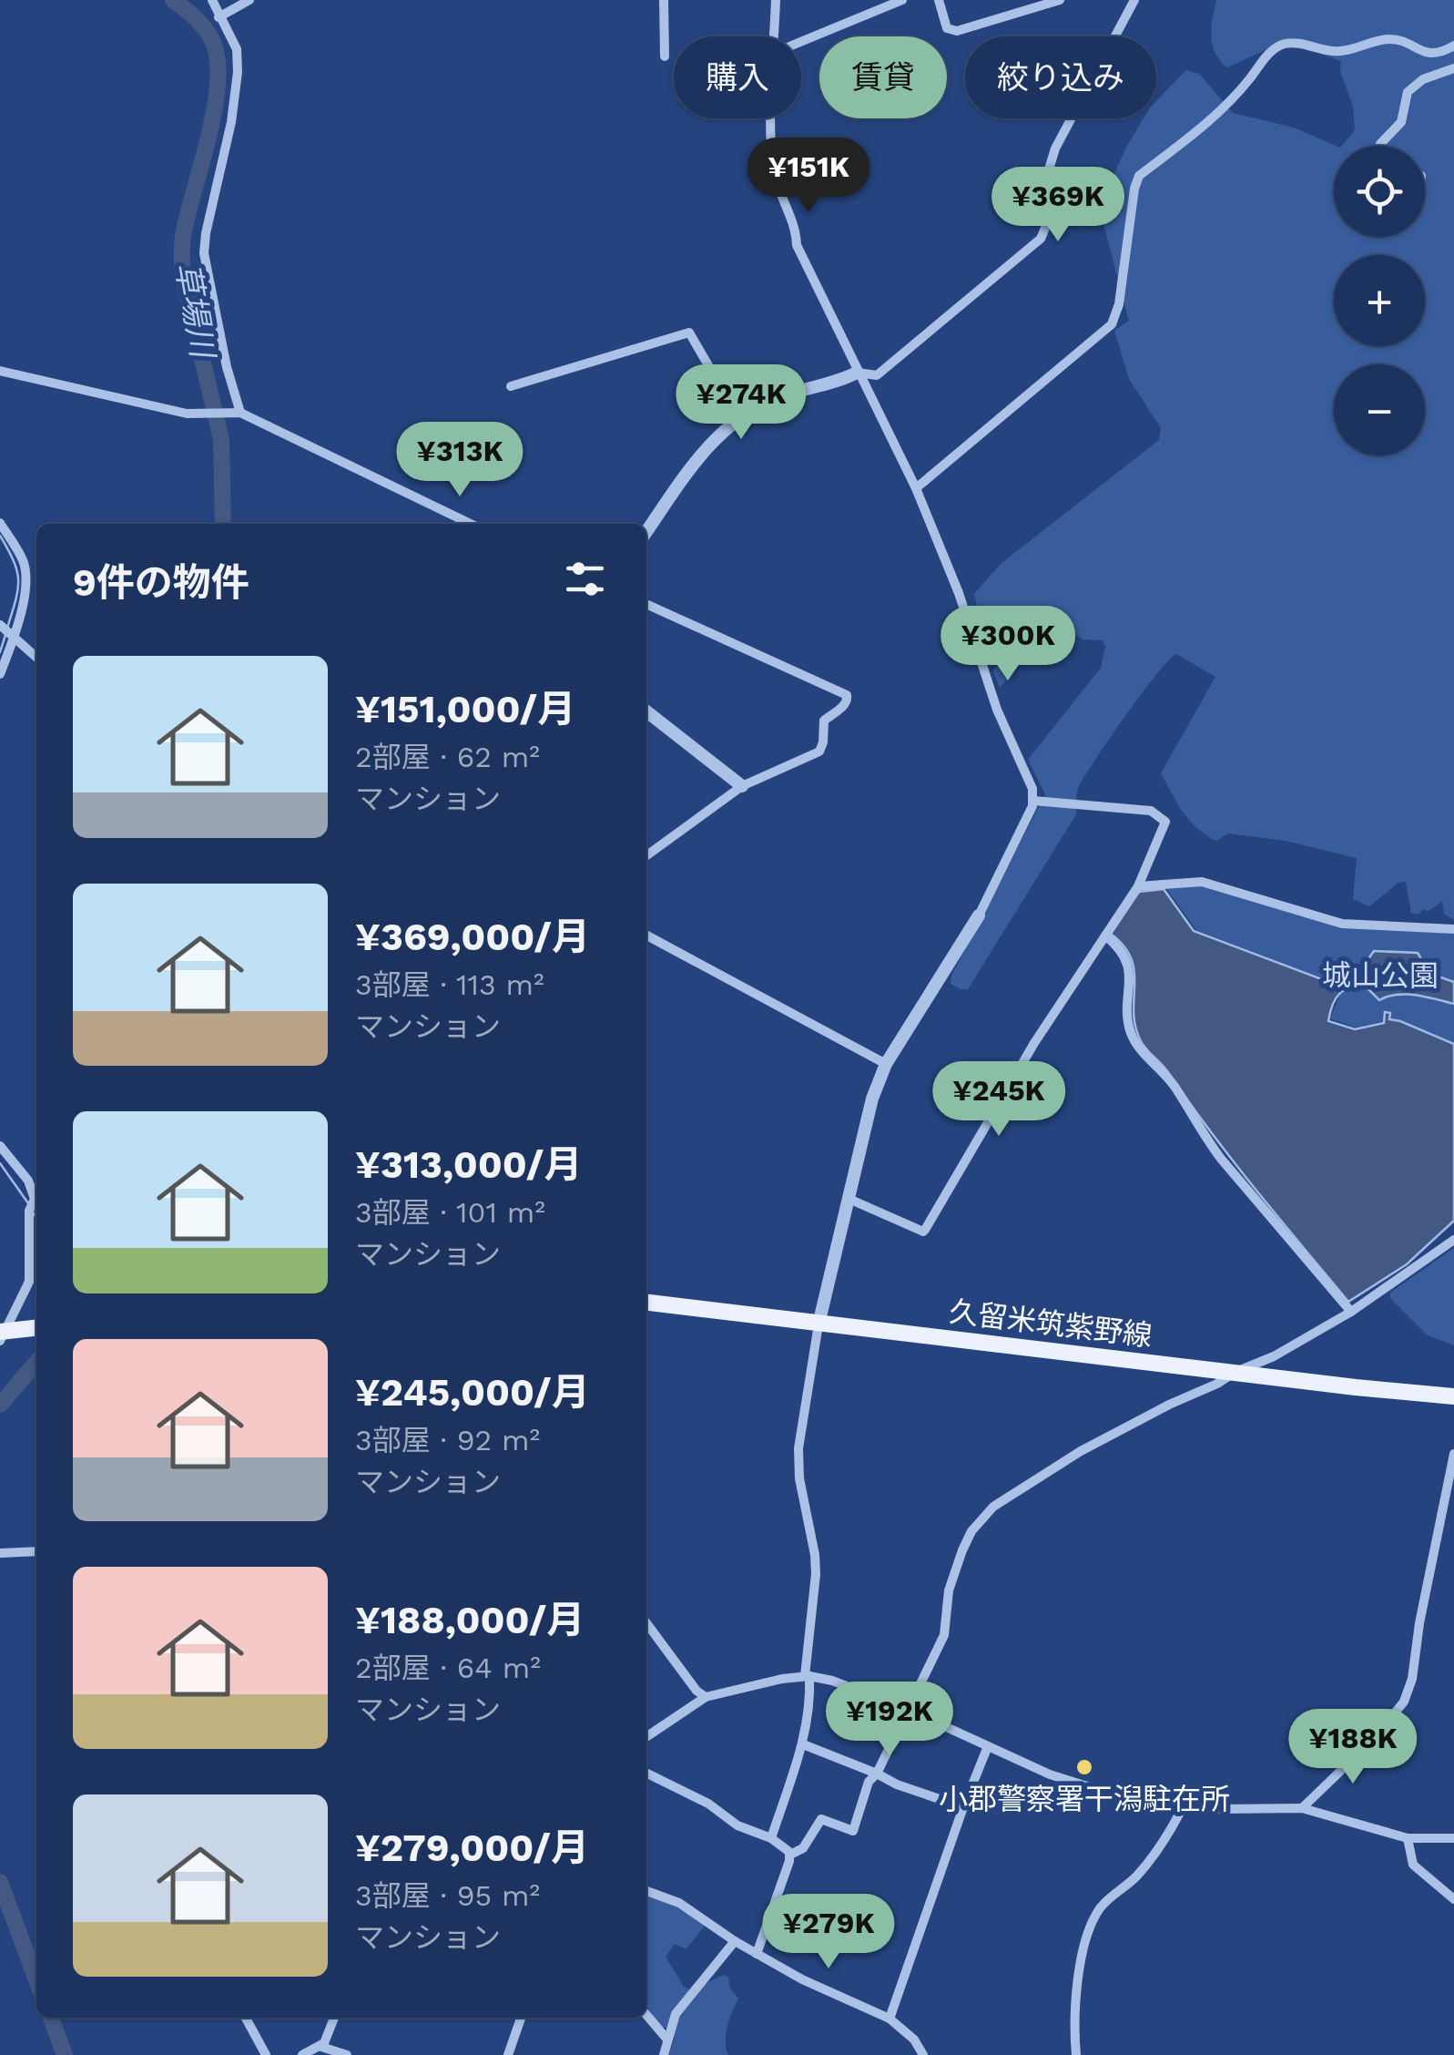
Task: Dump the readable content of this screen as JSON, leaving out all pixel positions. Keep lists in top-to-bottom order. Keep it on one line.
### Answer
{"streets":{"main road":["久留米筑紫野線"]},"water":["草場川"],"parks":["城山公園"],"places":["小郡警察署干潟駐在所"],"page":{"chip":["購入","賃貸","絞り込み"],"price":["¥151K","¥369K","¥274K","¥313K","¥300K","¥245K","¥192K","¥188K","¥279K"],"map_buttons":["+","−"],"heading":"9件の物件","list":[{"name":"¥151,000/月","note":"2部屋 · 62 m² · マンション"},{"name":"¥369,000/月","note":"3部屋 · 113 m² · マンション"},{"name":"¥313,000/月","note":"3部屋 · 101 m² · マンション"},{"name":"¥245,000/月","note":"3部屋 · 92 m² · マンション"},{"name":"¥188,000/月","note":"2部屋 · 64 m² · マンション"},{"name":"¥279,000/月","note":"3部屋 · 95 m² · マンション"}]}}
